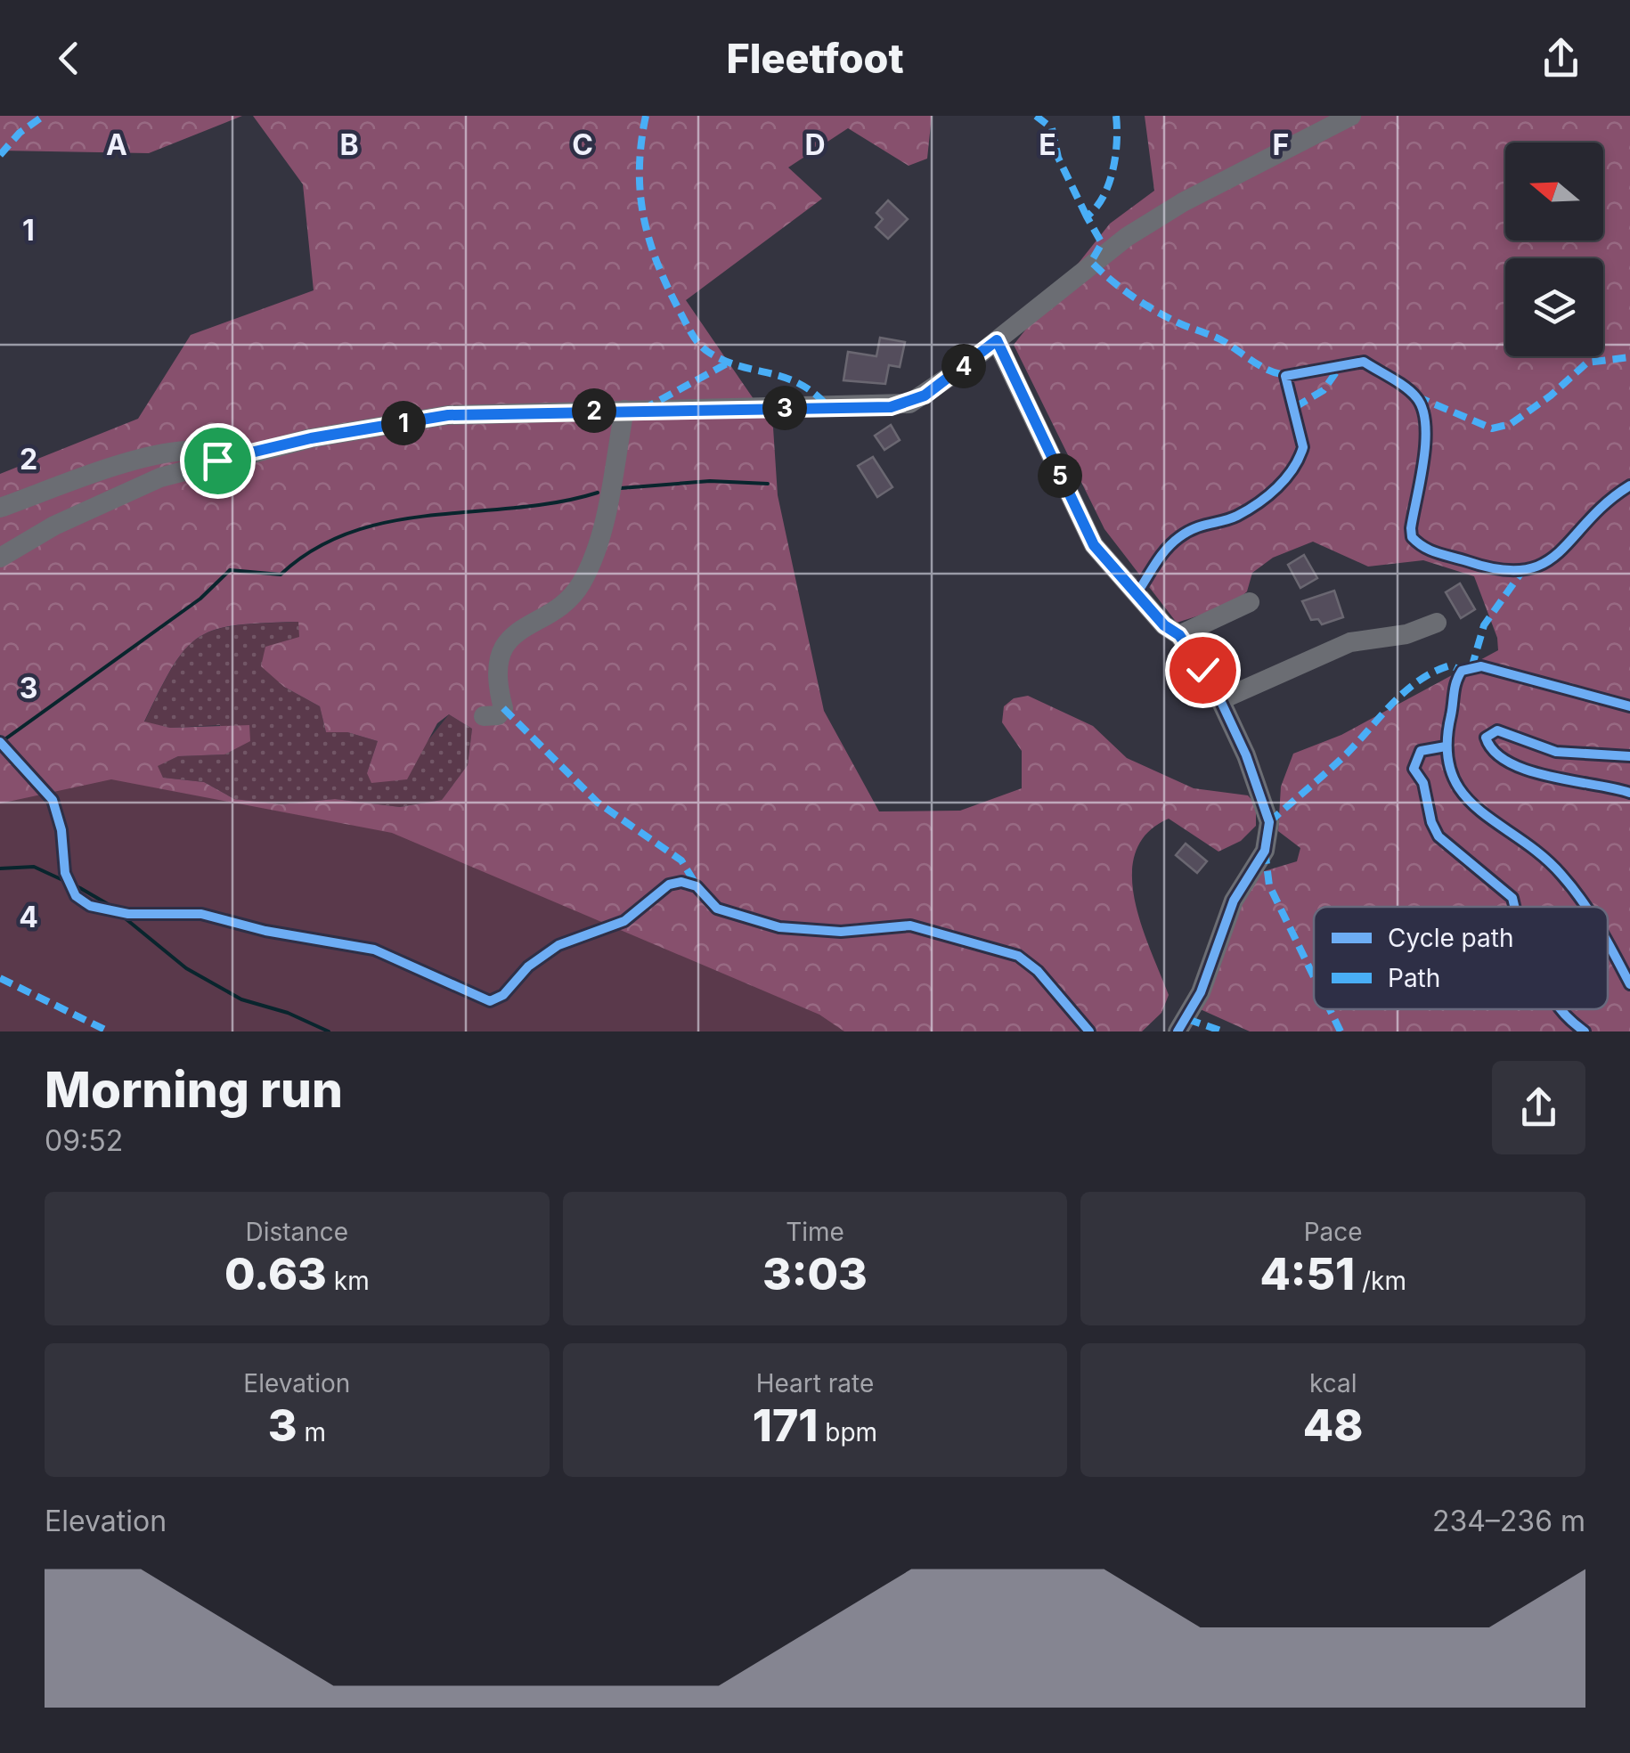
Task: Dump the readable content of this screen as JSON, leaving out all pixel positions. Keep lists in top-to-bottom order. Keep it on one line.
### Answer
{"legend":["Cycle path","Path"],"north":"left","page":{"header":"Fleetfoot","pins":["4","3","2","1","5"],"heading":["Morning run","09:52"],"stats":[["Distance","0.63 km"],["Time","3:03"],["Pace","4:51 /km"],["Elevation","3 m"],["Heart rate","171 bpm"],["kcal","48"]],"chart":["Elevation","234–236 m"]},"grid":{"columns":["A","B","C","D","E","F"],"rows":["1","2","3","4"]}}
